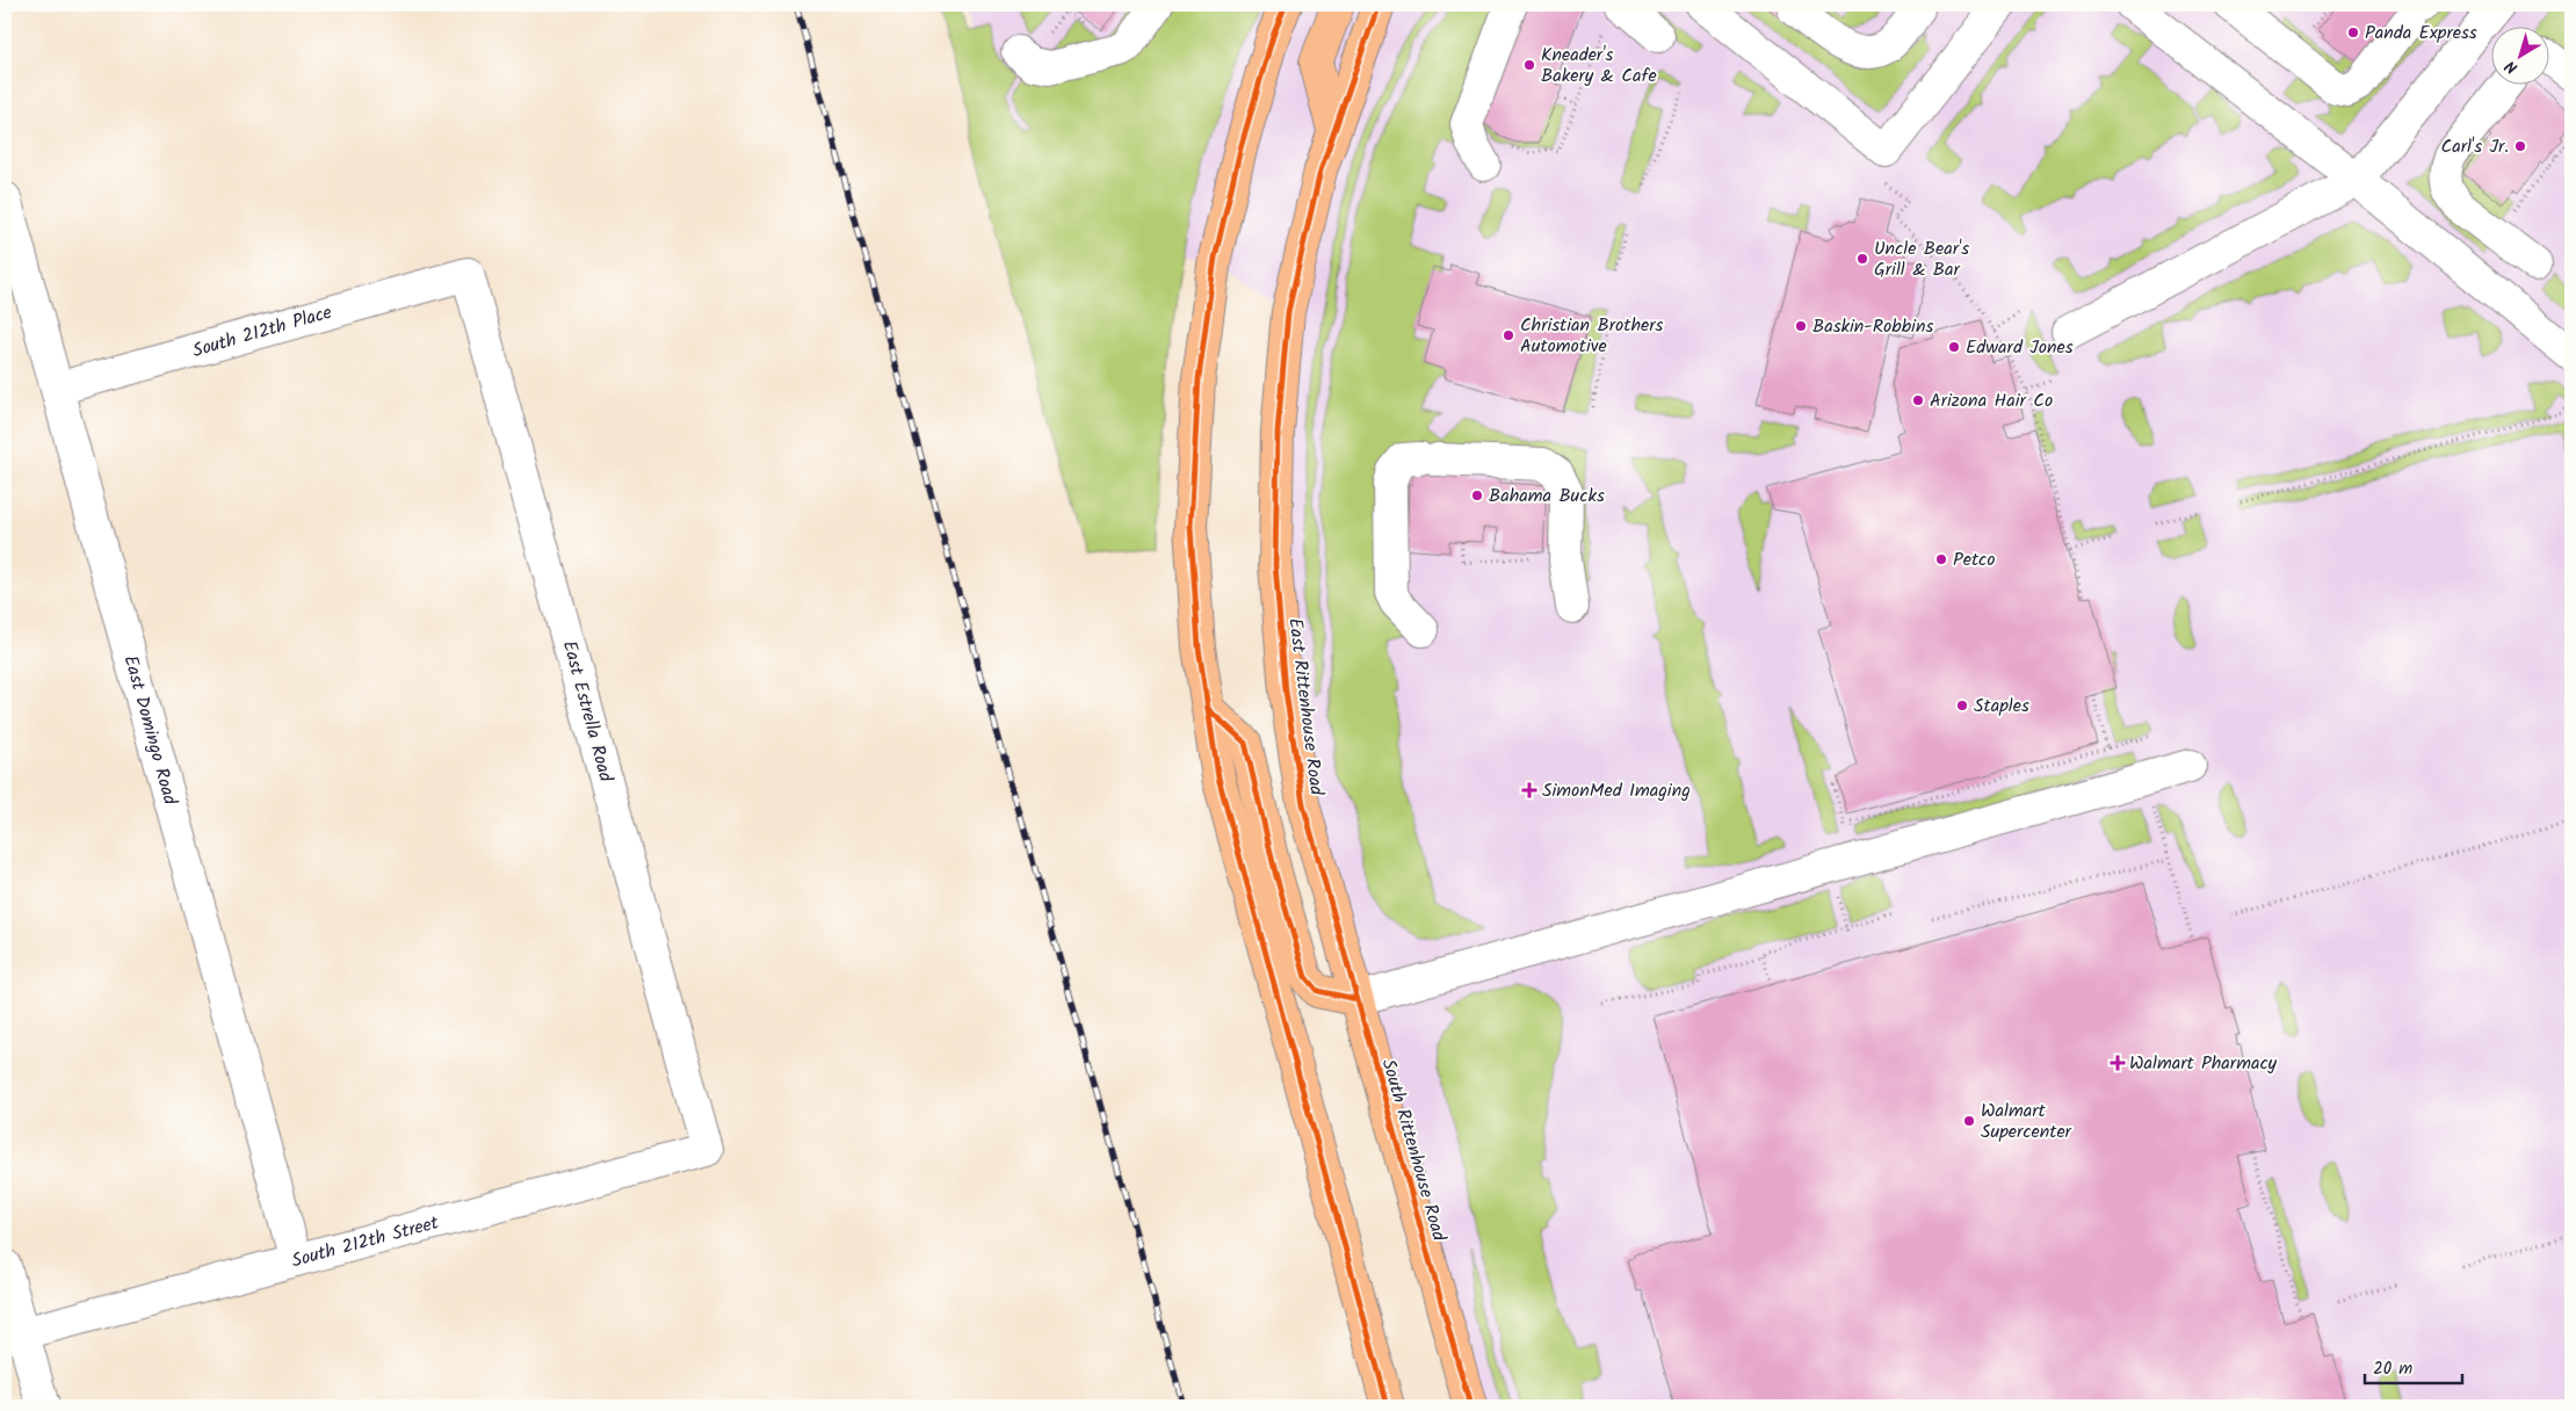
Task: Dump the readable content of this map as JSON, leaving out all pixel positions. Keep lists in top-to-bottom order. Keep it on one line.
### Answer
{"streets":{"main road":["East Rittenhouse Road","South Rittenhouse Road"],"street":["South 212th Place","East Estrella Road","East Domingo Road","South 212th Street"]},"crossings":[["South 212th Place","East Estrella Road"],["South 212th Place","East Domingo Road"],["East Rittenhouse Road","South Rittenhouse Road"],["East Estrella Road","South 212th Street"],["East Domingo Road","South 212th Street"]],"places":{"other":["Panda Express","Kneader's Bakery & Cafe","Carl's Jr.","Uncle Bear's Grill & Bar","Baskin-Robbins","Christian Brothers Automotive","Edward Jones","Arizona Hair Co","Bahama Bucks","Petco","Staples","Walmart Supercenter"],"health":["SimonMed Imaging","Walmart Pharmacy"]},"scale_bar":"20 m","north":"bottom left"}
